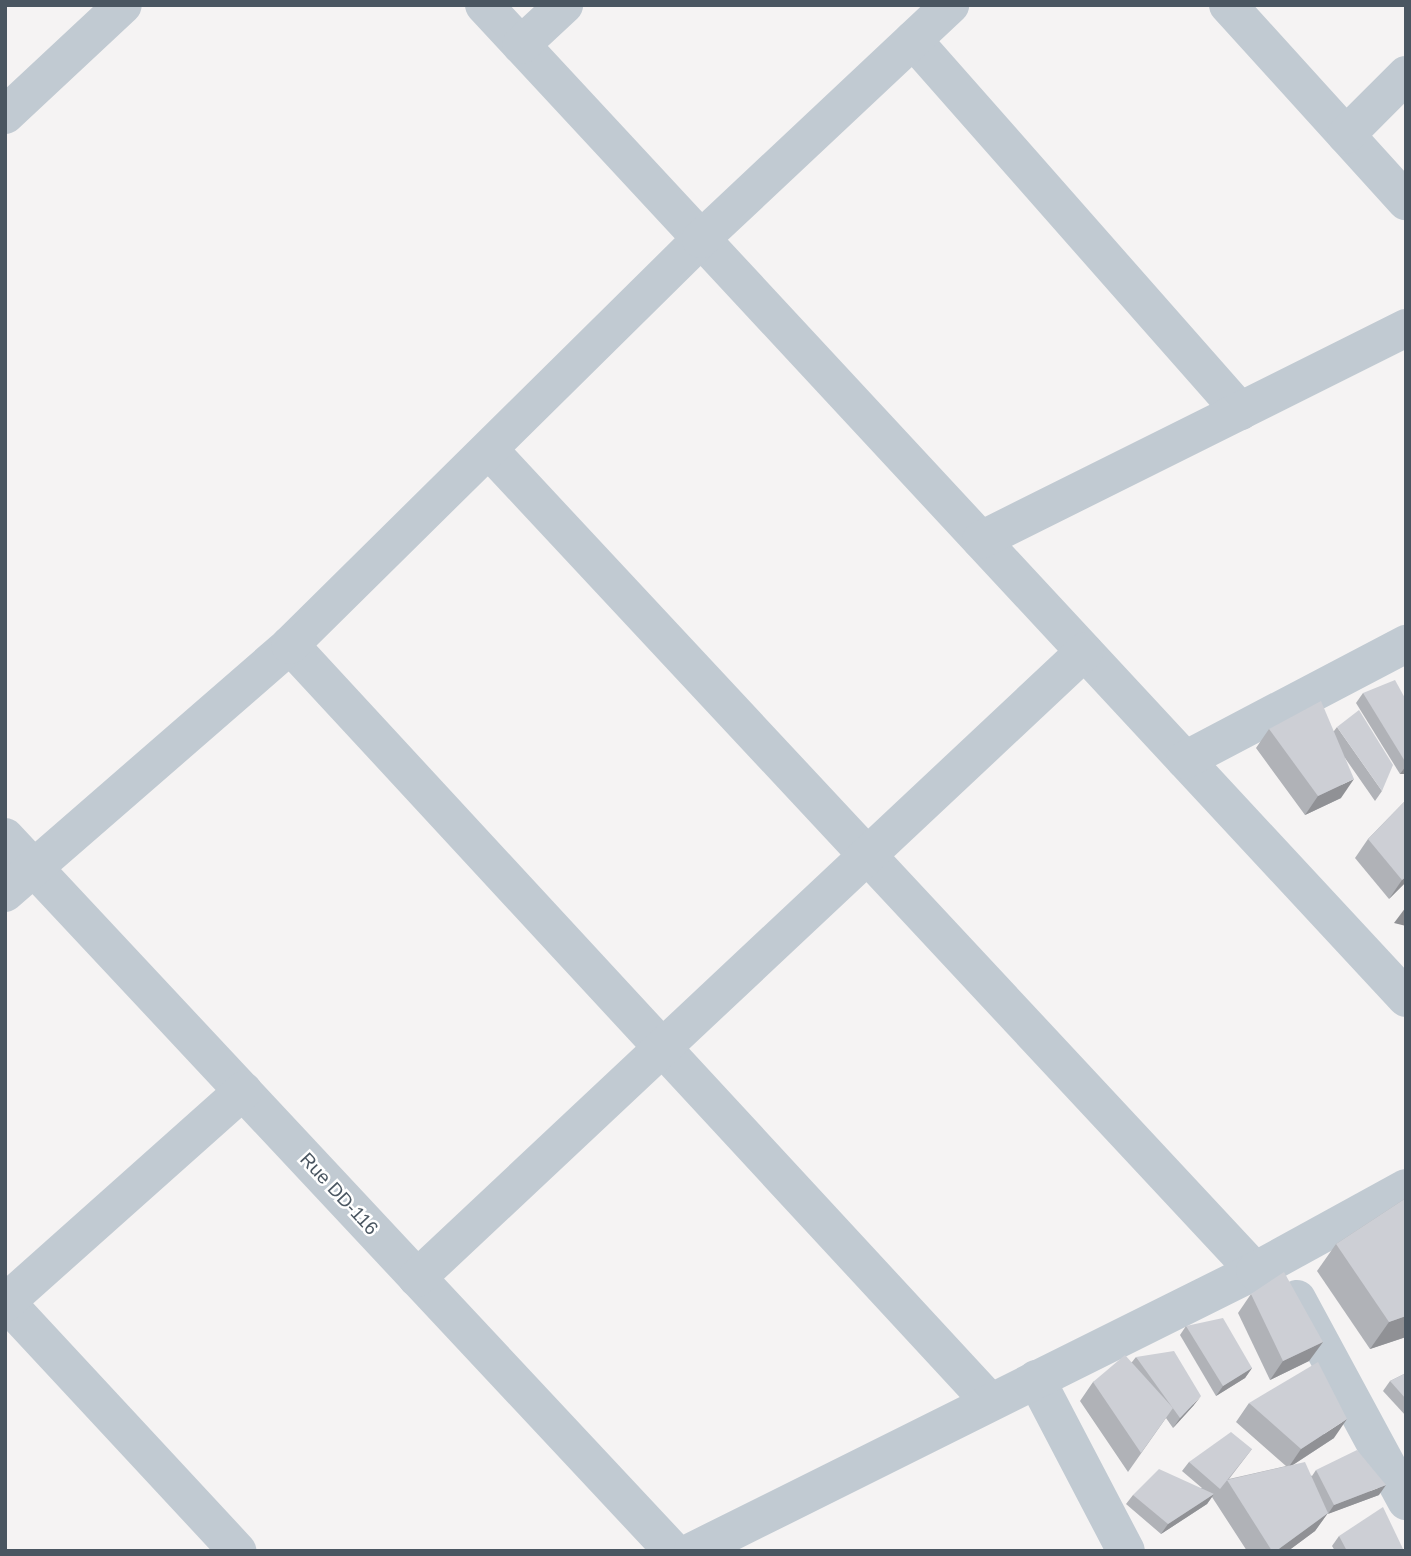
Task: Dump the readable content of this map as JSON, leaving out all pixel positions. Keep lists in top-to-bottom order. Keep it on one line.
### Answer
{"streets":{"street":["Rue DD-116"]}}
